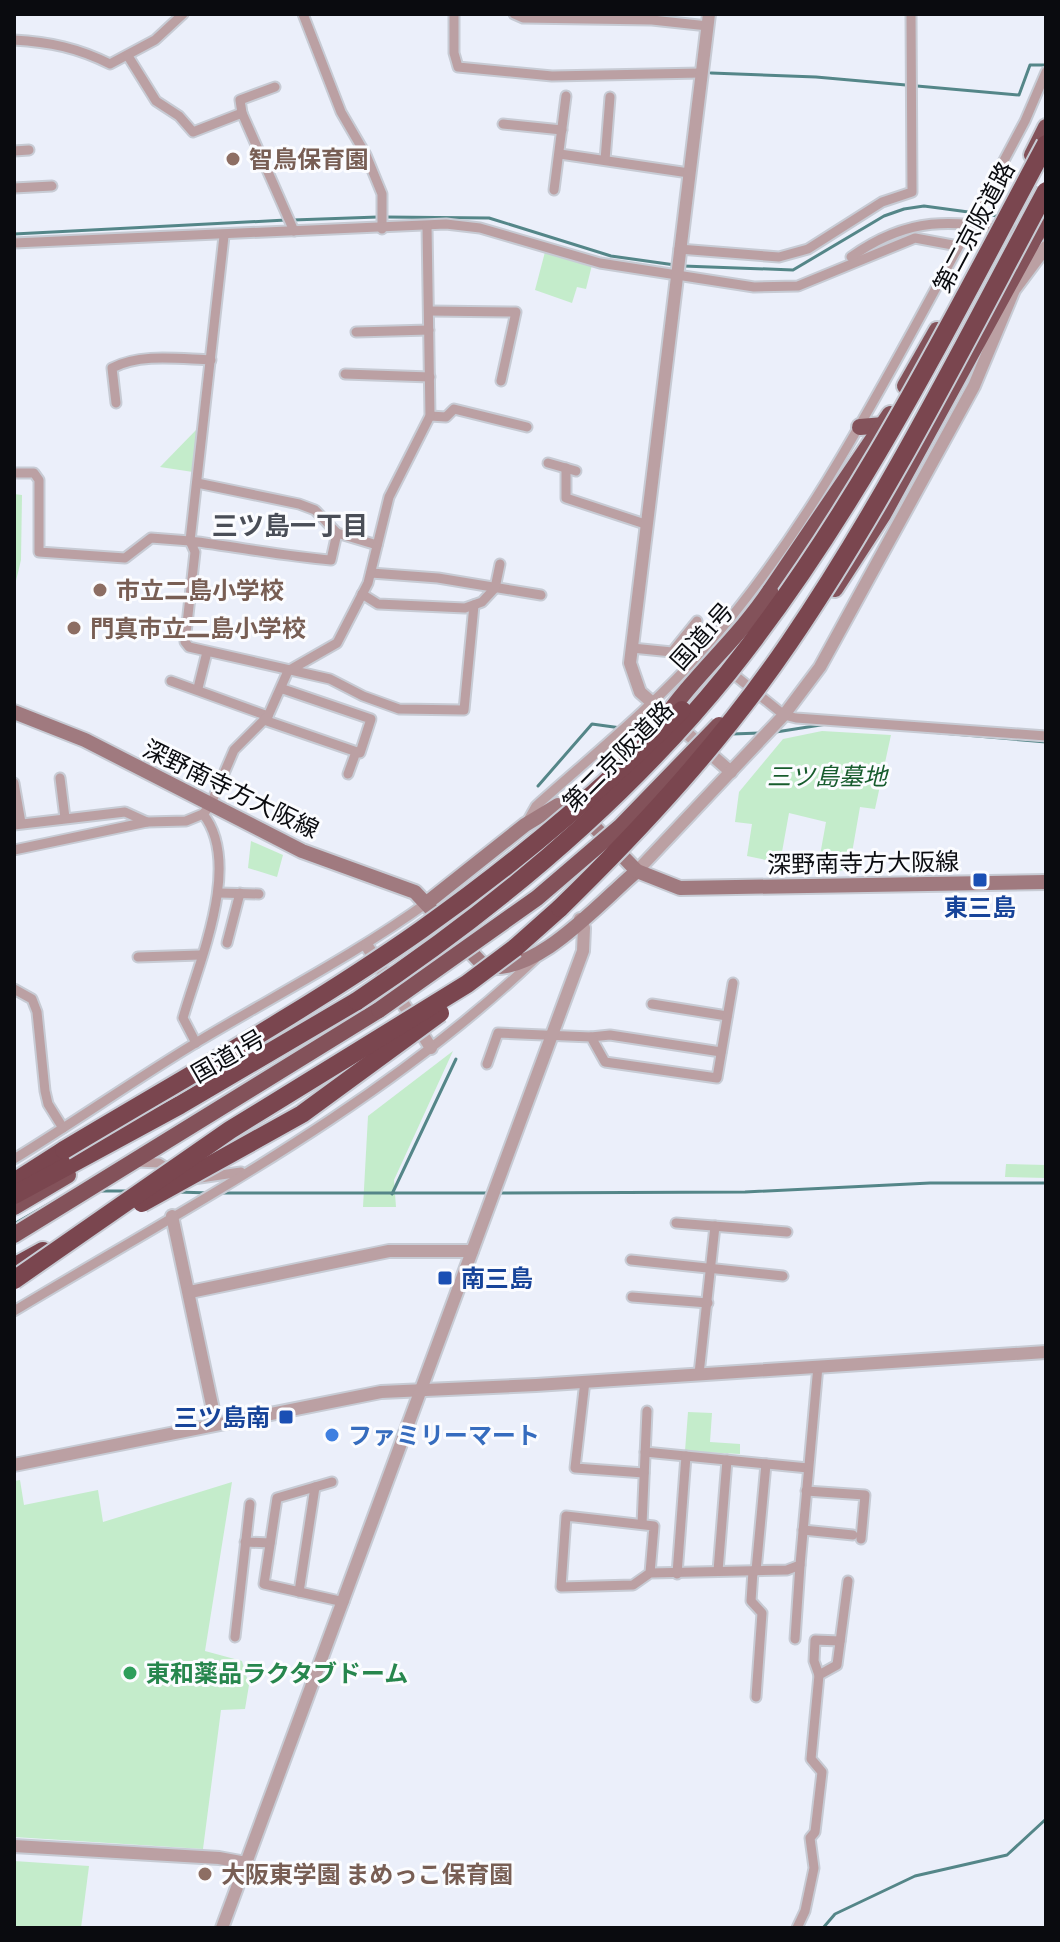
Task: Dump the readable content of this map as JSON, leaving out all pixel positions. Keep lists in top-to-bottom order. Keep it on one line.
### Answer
{"streets":{"highway":["第二京阪道路","国道1号"],"main road":["深野南寺方大阪線"]},"districts":["三ツ島一丁目"],"parks":["三ツ島墓地"],"places":{"other":["智鳥保育園","市立二島小学校","門真市立二島小学校","ファミリーマート","東和薬品ラクタブドーム","大阪東学園 まめっこ保育園"],"transit":["東三島","南三島","三ツ島南"]}}
